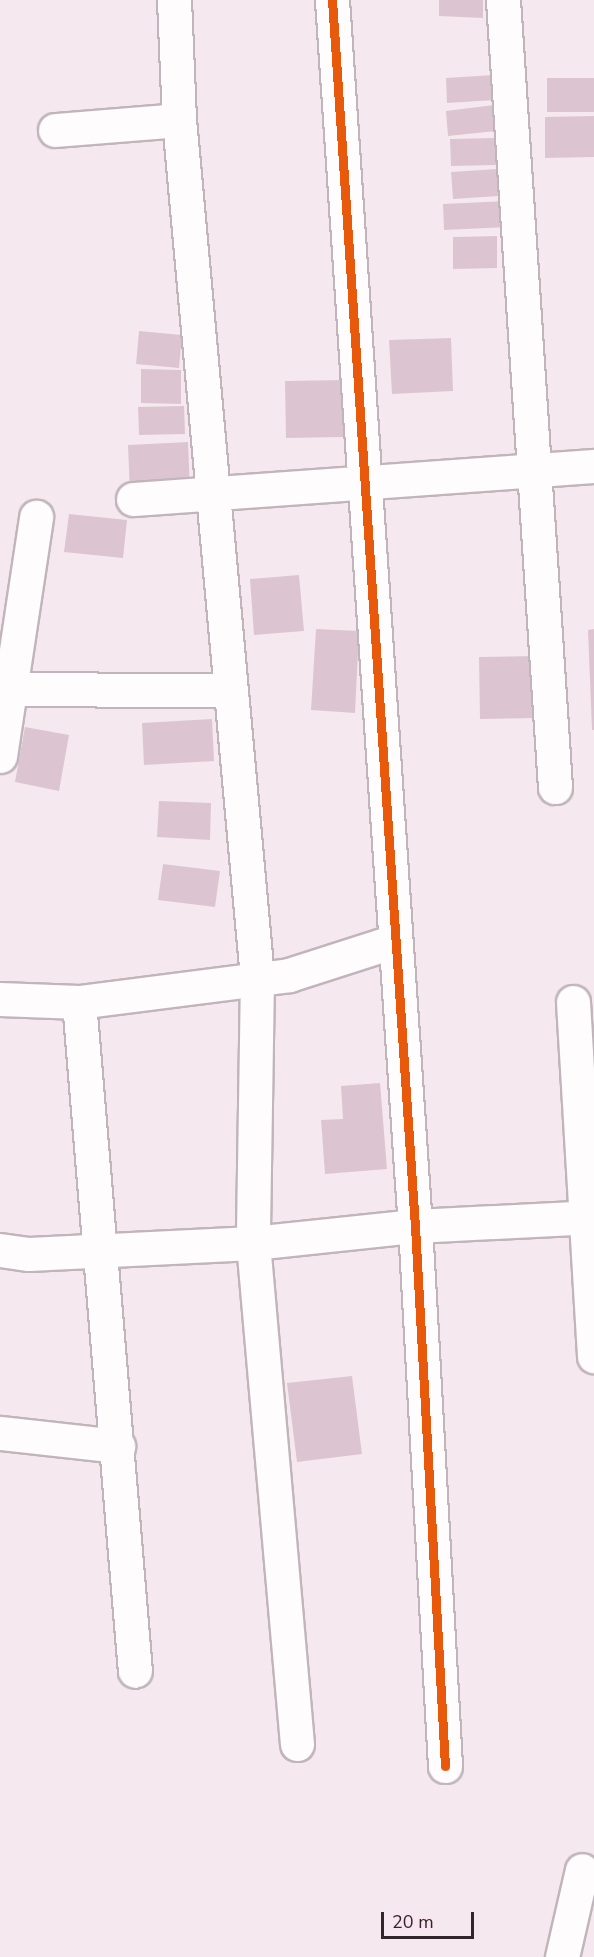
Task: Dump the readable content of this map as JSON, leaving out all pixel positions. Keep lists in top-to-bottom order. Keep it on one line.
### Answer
{"scale_bar":"20 m"}
